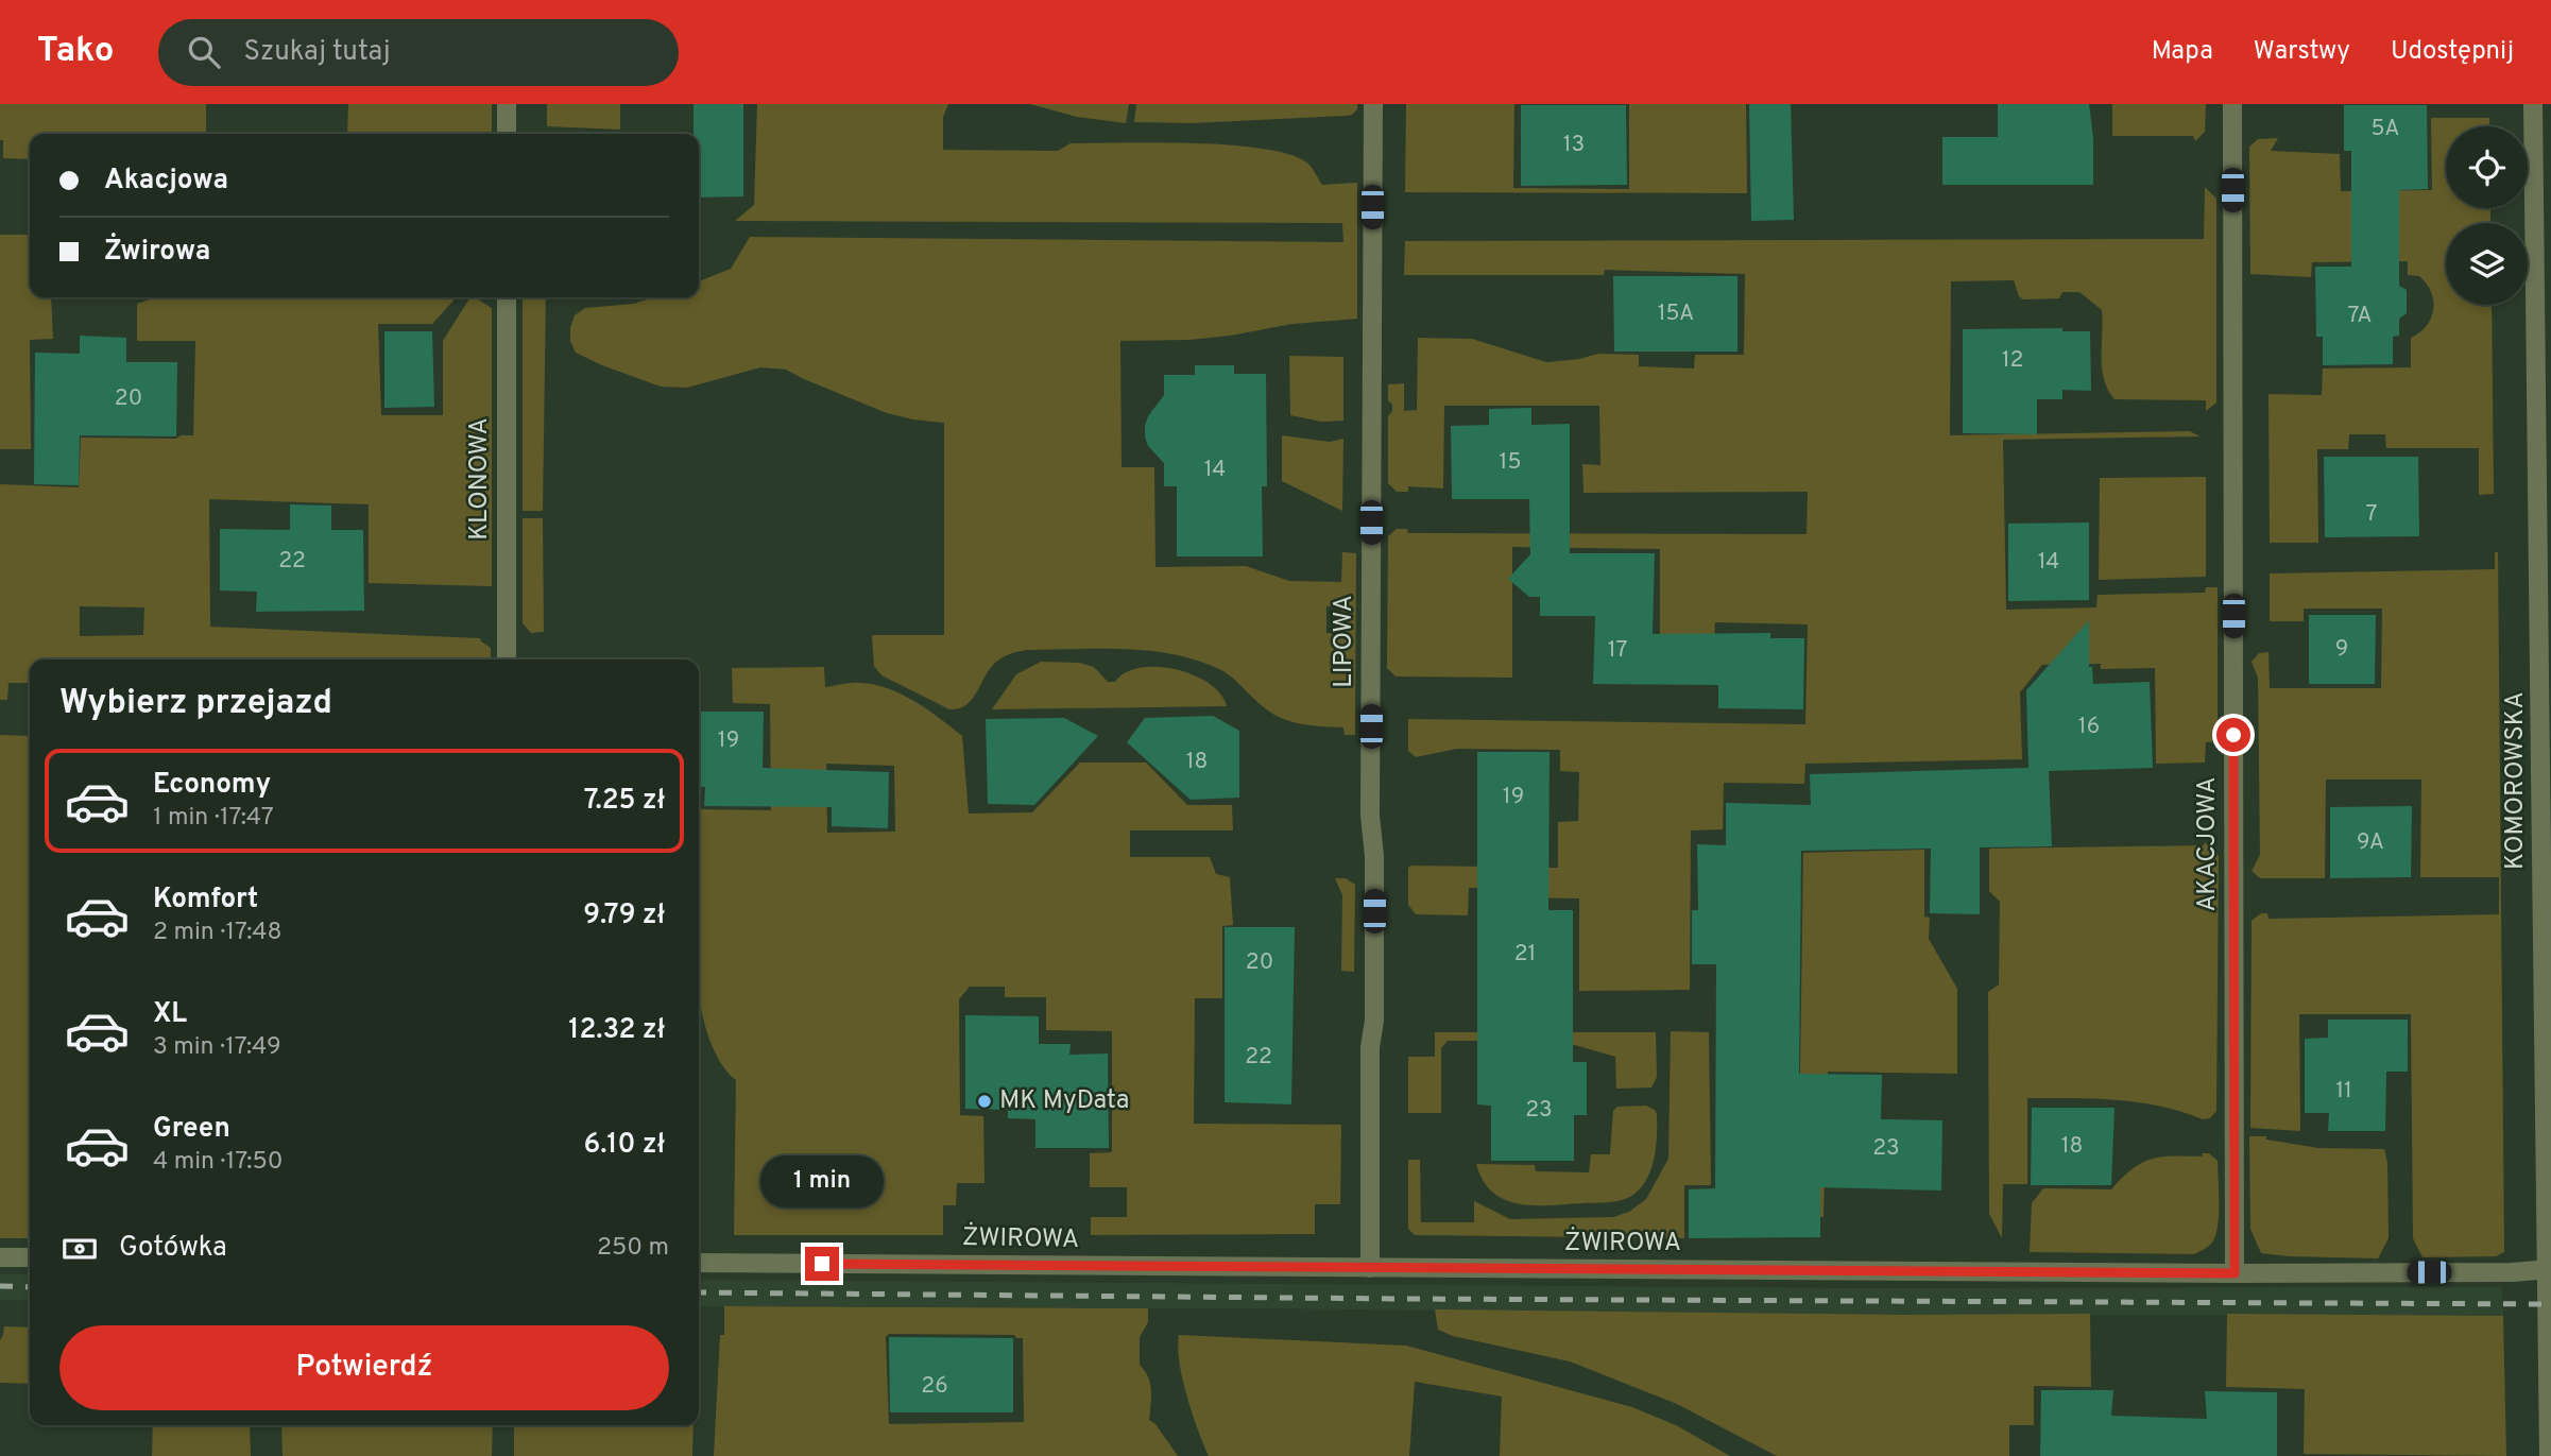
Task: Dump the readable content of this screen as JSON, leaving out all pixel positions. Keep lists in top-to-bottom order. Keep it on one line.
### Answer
{"streets":{"street":["KLONOWA","LIPOWA","KOMOROWSKA","AKACJOWA","ŻWIROWA"]},"crossings":[["LIPOWA","ŻWIROWA"],["KOMOROWSKA","ŻWIROWA"],["AKACJOWA","ŻWIROWA"]],"places":["MK MyData"],"house_numbers":["5A","13","15A","7A","12","20","15","14","7","22","14","9","17","16","19","18","19","9A","21","20","22","11","23","18","23","26"],"page":{"header":"Tako","search":"Szukaj tutaj","nav":["Mapa","Warstwy","Udostępnij"],"banner":["Akacjowa","Żwirowa"],"heading":"Wybierz przejazd","list":[{"name":"Economy","note":"1 min · 17:47","value":"7.25 zł"},{"name":"Komfort","note":"2 min · 17:48","value":"9.79 zł"},{"name":"XL","note":"3 min · 17:49","value":"12.32 zł"},{"name":"Green","note":"4 min · 17:50","value":"6.10 zł"}],"bubble":"1 min","pay":["Gotówka","250 m"],"buttons":"Potwierdź"}}
